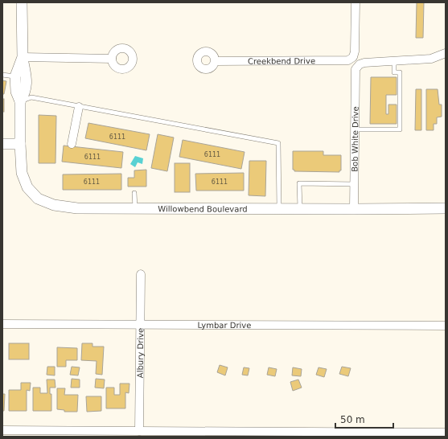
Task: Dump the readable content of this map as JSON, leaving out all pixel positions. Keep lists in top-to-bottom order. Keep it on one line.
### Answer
{"streets":{"street":["Creekbend Drive","Bob White Drive","Willowbend Boulevard","Lymbar Drive","Albury Drive"]},"crossings":[["Bob White Drive","Willowbend Boulevard"],["Lymbar Drive","Albury Drive"]],"house_numbers":["6111","6111","6111","6111","6111"],"scale_bar":"50 m"}
